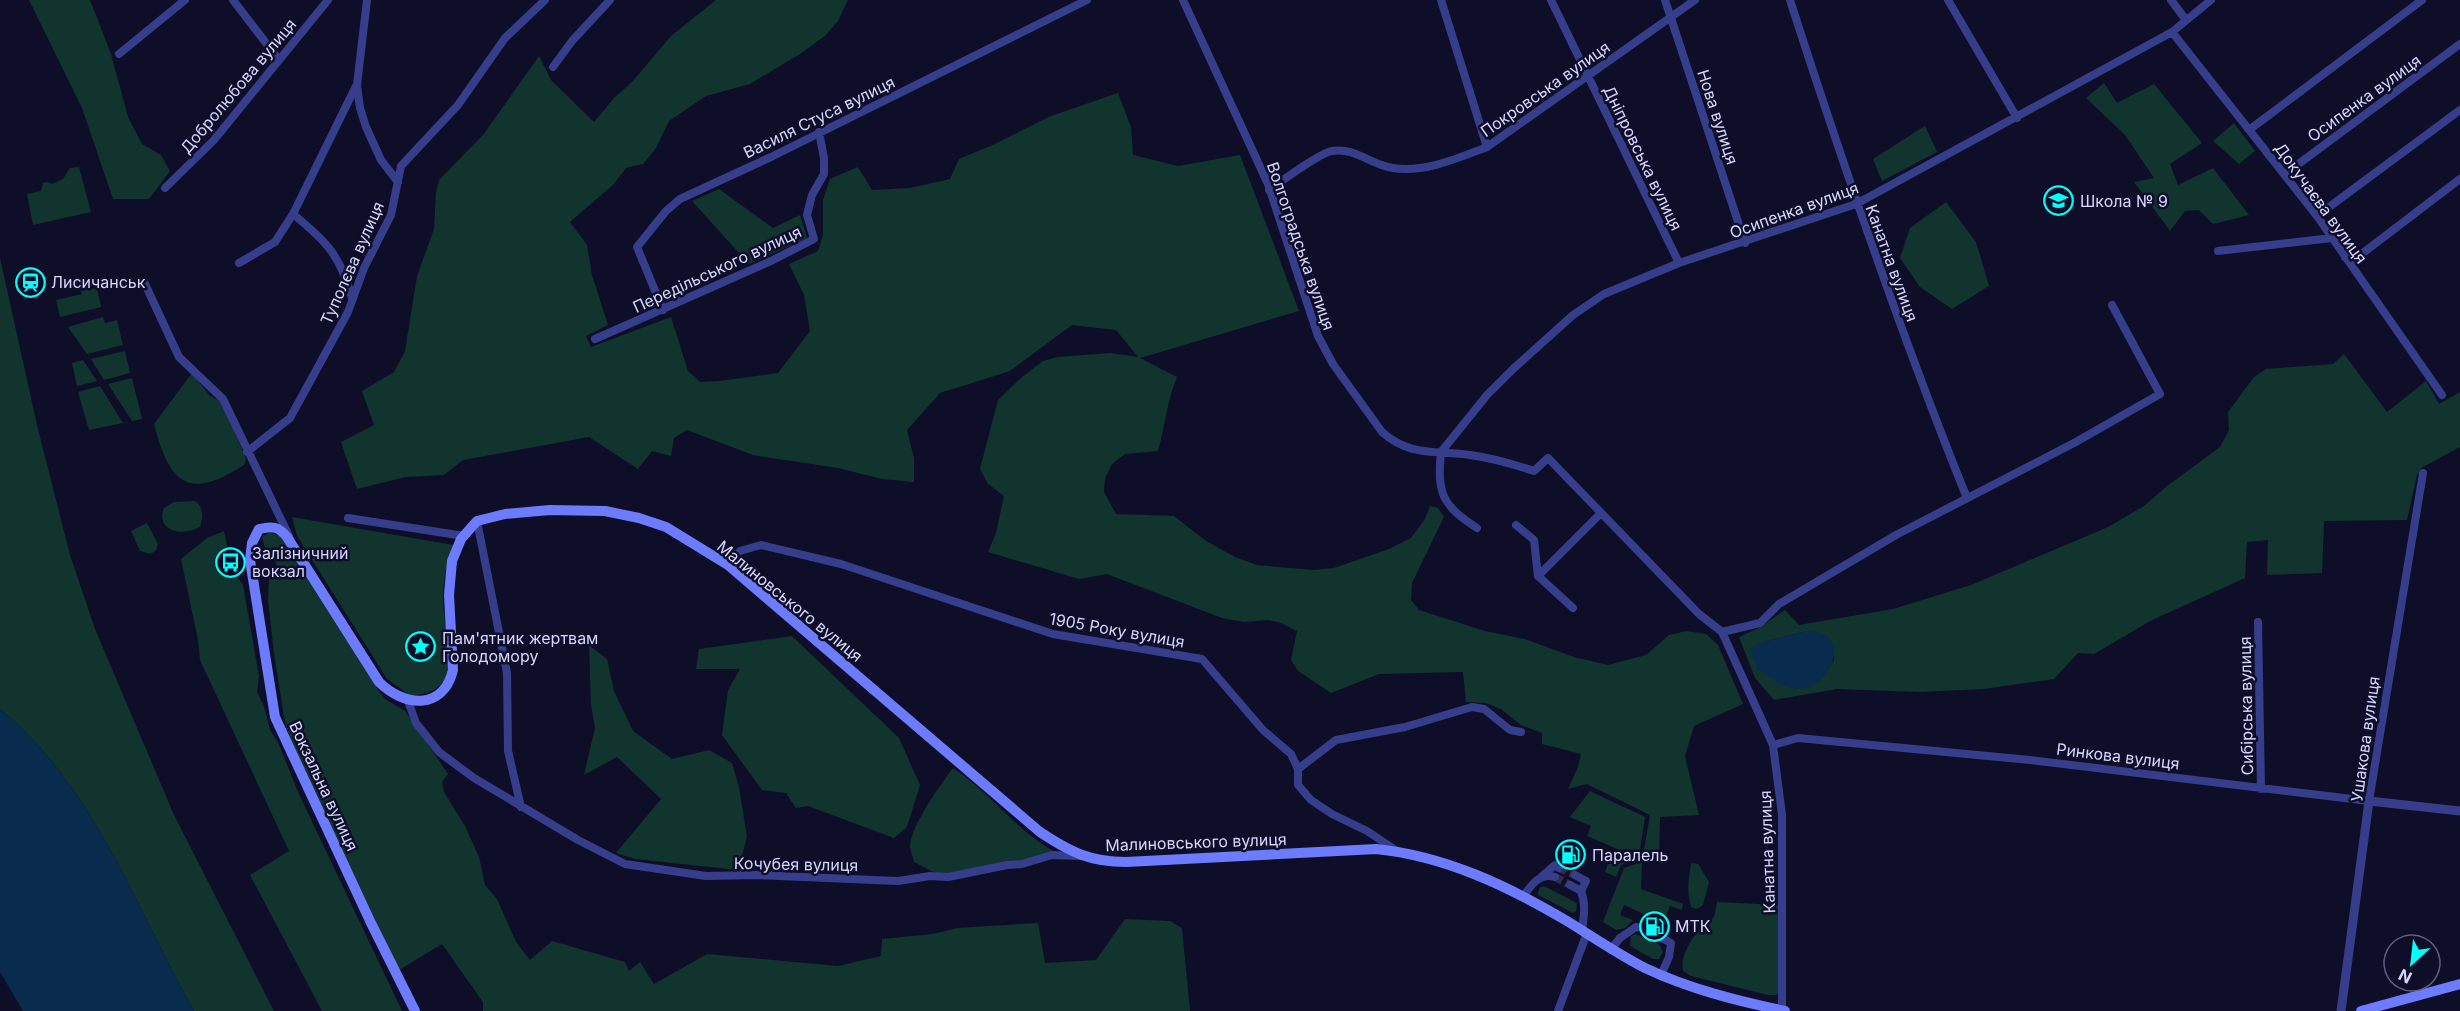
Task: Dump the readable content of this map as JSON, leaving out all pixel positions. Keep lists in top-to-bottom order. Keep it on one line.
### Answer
{"streets":{"main road":["Малиновського вулиця","Вокзальна вулиця"],"street":["Добролюбова вулиця","Покровська вулиця","Осипенка вулиця","Василя Стуса вулиця","Нова вулиця","Дніпровська вулиця","Докучаєва вулиця","Волгоградська вулиця","Туполєва вулиця","Канатна вулиця","Передільського вулиця","1905 Року вулиця","Сибірська вулиця","Ушакова вулиця","Ринкова вулиця","Кочубея вулиця"]},"crossings":[["Покровська вулиця","Нова вулиця"],["Покровська вулиця","Дніпровська вулиця"],["Покровська вулиця","Волгоградська вулиця"],["Осипенка вулиця","Нова вулиця"],["Осипенка вулиця","Дніпровська вулиця"],["Осипенка вулиця","Докучаєва вулиця"],["Осипенка вулиця","Волгоградська вулиця"],["Осипенка вулиця","Канатна вулиця"],["Василя Стуса вулиця","Передільського вулиця"],["Волгоградська вулиця","Канатна вулиця"],["Канатна вулиця","Малиновського вулиця"],["Канатна вулиця","Ринкова вулиця"],["Малиновського вулиця","1905 Року вулиця"],["Малиновського вулиця","Кочубея вулиця"],["Сибірська вулиця","Ринкова вулиця"],["Ушакова вулиця","Ринкова вулиця"]],"places":{"school or university":["Школа № 9"],"station":["Лисичанськ"],"bus stop":["Залізничний вокзал"],"place":["Пам'ятник жертвам Голодомору"],"fuel station":["Паралель","МТК"]},"north":"bottom left"}
